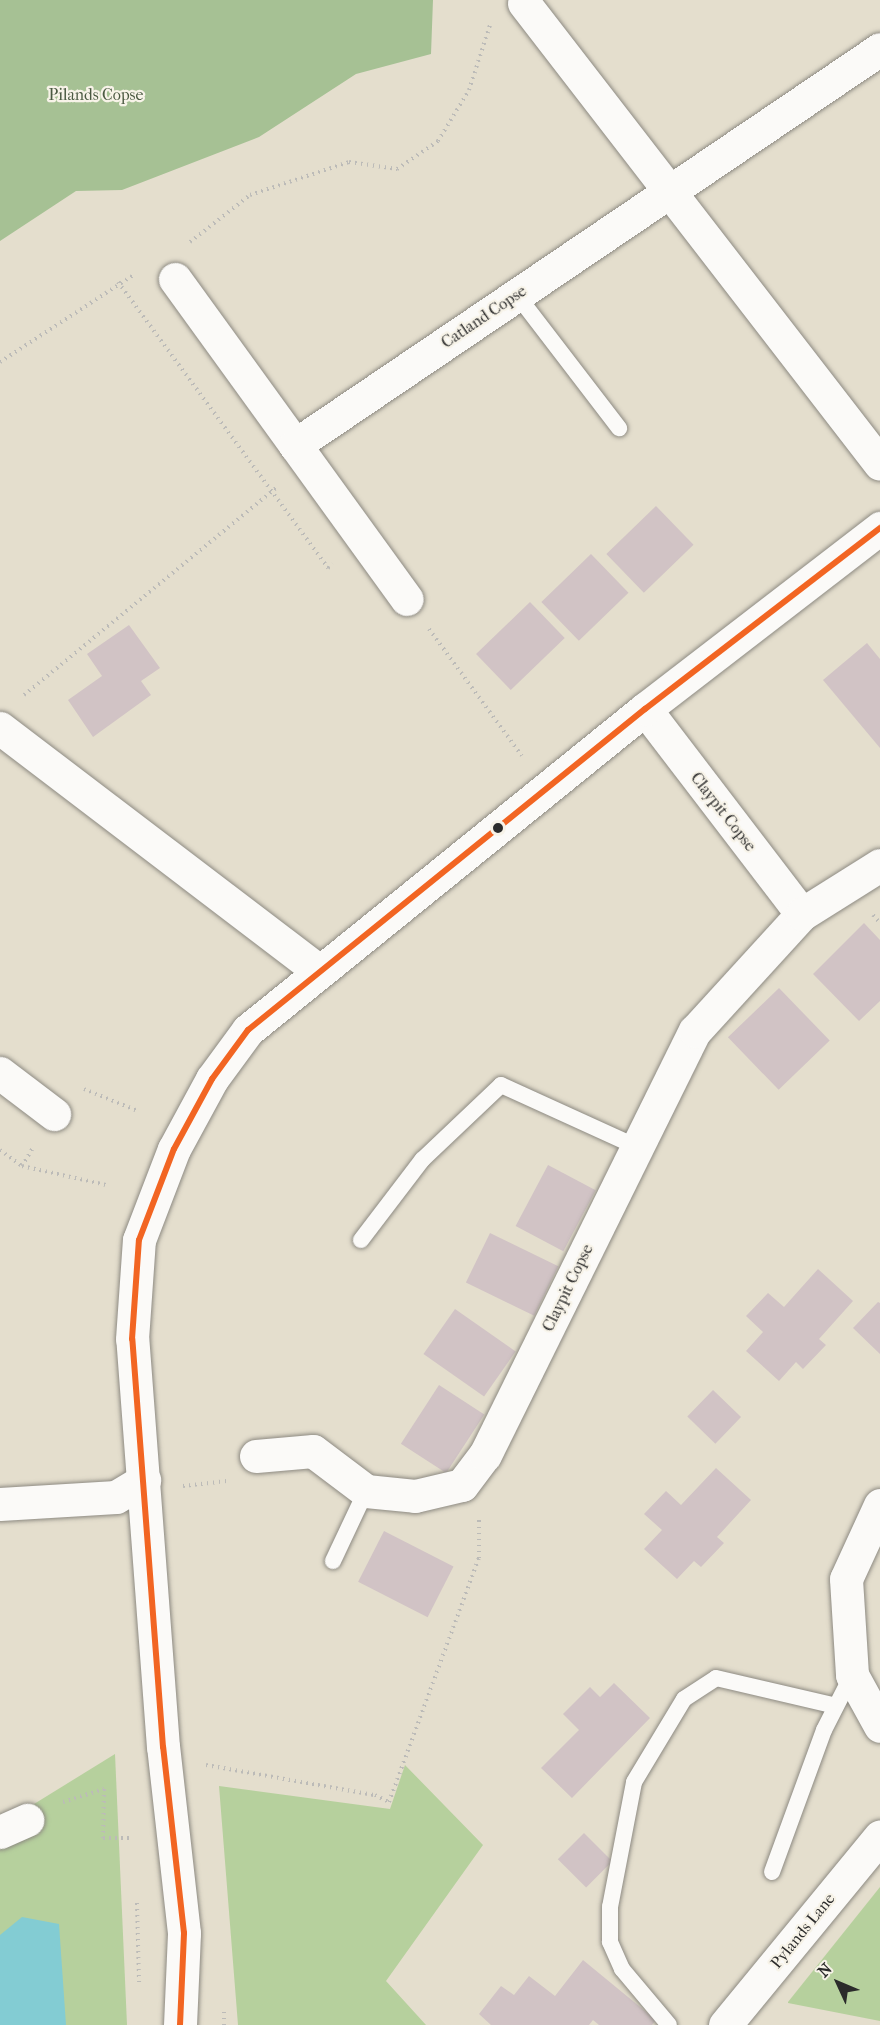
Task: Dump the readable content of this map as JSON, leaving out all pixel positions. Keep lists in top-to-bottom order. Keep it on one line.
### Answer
{"streets":{"street":["Catland Copse","Claypit Copse","Pylands Lane"]},"parks":["Pilands Copse"],"north":"top left"}
